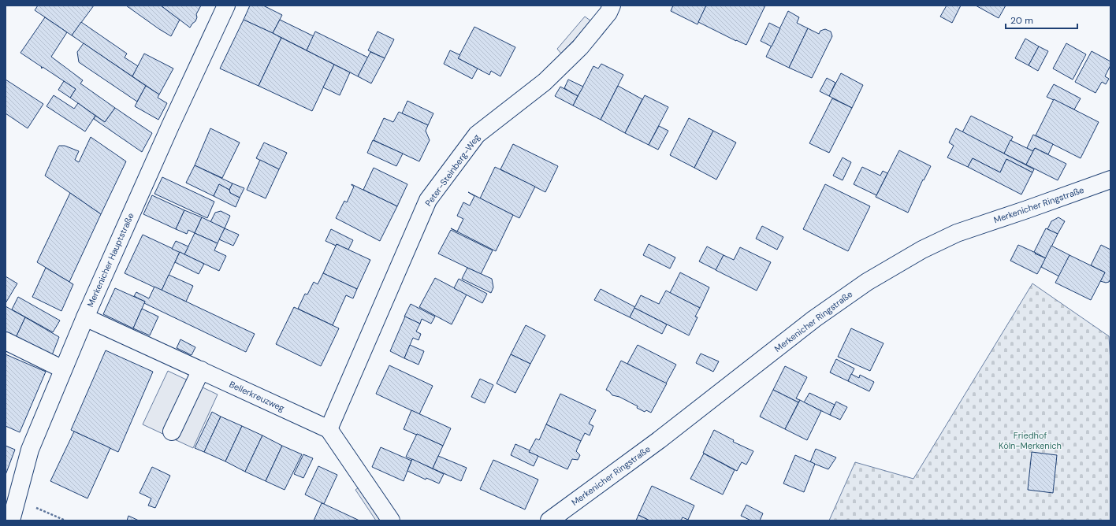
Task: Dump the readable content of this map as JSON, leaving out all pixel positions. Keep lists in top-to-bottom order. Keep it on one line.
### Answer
{"streets":{"street":["Peter-Steinberg-Weg","Merkenicher Ringstraße","Merkenicher Hauptstraße","Bellerkreuzweg"]},"crossings":[["Peter-Steinberg-Weg","Bellerkreuzweg"],["Merkenicher Hauptstraße","Bellerkreuzweg"]],"parks":["Friedhof Köln-Merkenich"],"scale_bar":"20 m"}
